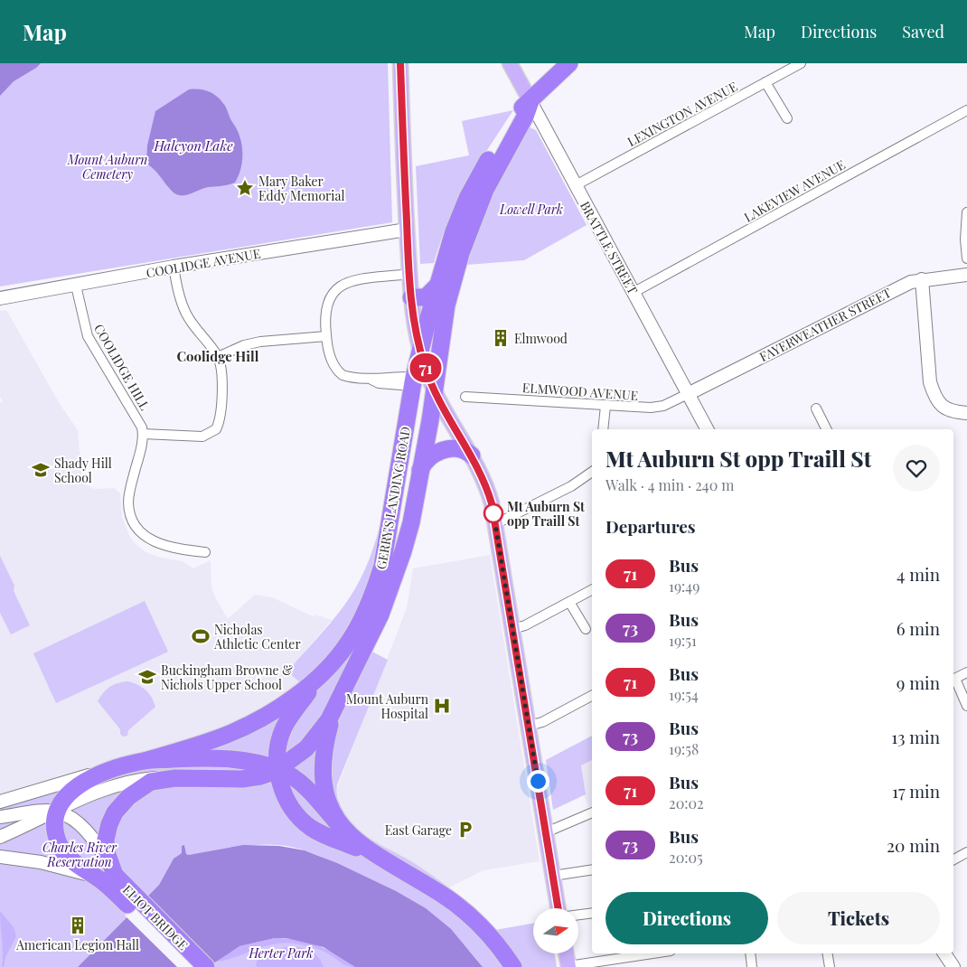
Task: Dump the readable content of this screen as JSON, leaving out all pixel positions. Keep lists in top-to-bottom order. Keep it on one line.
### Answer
{"streets":{"highway":["GERRY'S LANDING ROAD","ELIOT BRIDGE"],"main road":["BRATTLE STREET","COOLIDGE AVENUE","FAYERWEATHER STREET"],"street":["LEXINGTON AVENUE","LAKEVIEW AVENUE","COOLIDGE HILL","ELMWOOD AVENUE"]},"crossings":[["LEXINGTON AVENUE","BRATTLE STREET"],["LAKEVIEW AVENUE","BRATTLE STREET"],["BRATTLE STREET","FAYERWEATHER STREET"],["BRATTLE STREET","ELMWOOD AVENUE"],["BRATTLE STREET","GERRY'S LANDING ROAD"],["COOLIDGE AVENUE","COOLIDGE HILL"],["FAYERWEATHER STREET","ELMWOOD AVENUE"],["GERRY'S LANDING ROAD","ELIOT BRIDGE"]],"districts":["Coolidge Hill"],"water":["Halcyon Lake"],"parks":["Mount Auburn Cemetery","Lowell Park","Charles River Reservation","Herter Park"],"places":{"place":["Mary Baker Eddy Memorial"],"building":["Elmwood","American Legion Hall"],"school or university":["Shady Hill School","Buckingham Browne & Nichols Upper School"],"other":["Mt Auburn St opp Traill St"],"sports":["Nicholas Athletic Center"],"hospital":["Mount Auburn Hospital"],"parking":["East Garage"]},"lines":["bus line 71"],"north":"right","page":{"header":"Map","nav":["Map","Directions","Saved"],"on_map":"71","heading":[["Mt Auburn St opp Traill St","Walk · 4 min · 240 m"],"Departures"],"list":[{"mark":"71","name":"Bus","note":"19:49","value":"4 min"},{"mark":"73","name":"Bus","note":"19:51","value":"6 min"},{"mark":"71","name":"Bus","note":"19:54","value":"9 min"},{"mark":"73","name":"Bus","note":"19:58","value":"13 min"},{"mark":"71","name":"Bus","note":"20:02","value":"17 min"},{"mark":"73","name":"Bus","note":"20:05","value":"20 min"}],"buttons":["Directions","Tickets"]}}
